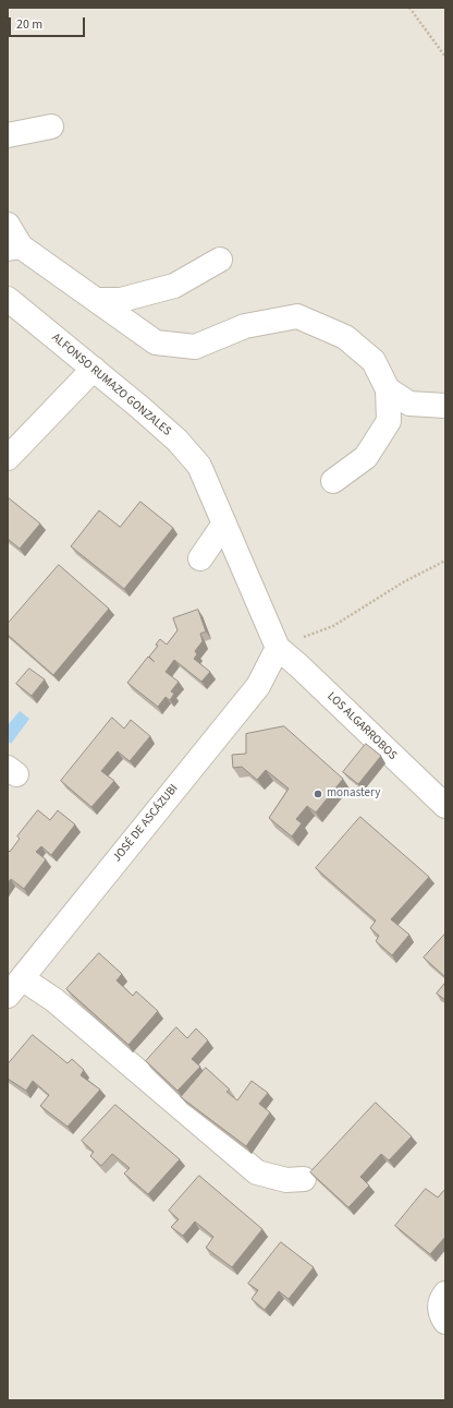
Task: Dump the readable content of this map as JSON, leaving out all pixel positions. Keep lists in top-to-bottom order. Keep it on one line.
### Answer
{"streets":{"street":["ALFONSO RUMAZO GONZALES","LOS ALGARROBOS","JOSÉ DE ASCÁZUBI"]},"crossings":[["ALFONSO RUMAZO GONZALES","LOS ALGARROBOS"],["ALFONSO RUMAZO GONZALES","JOSÉ DE ASCÁZUBI"],["LOS ALGARROBOS","JOSÉ DE ASCÁZUBI"]],"places":["monastery"],"scale_bar":"20 m"}
